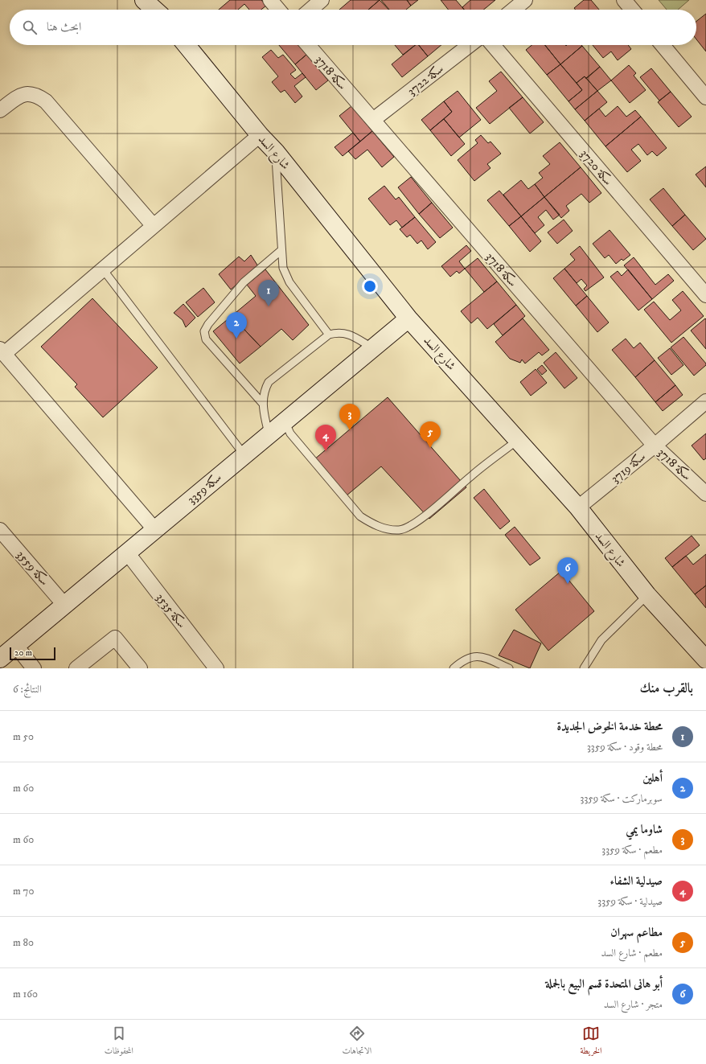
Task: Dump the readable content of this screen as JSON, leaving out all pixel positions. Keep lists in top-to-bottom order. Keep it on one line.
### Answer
{"streets":{"street":["سكة 3718","سكة 3722","شارع السد","سكة 3720","سكة 3719","سكة 3359","سكة 3559","سكة 3535"]},"crossings":[["سكة 3718","سكة 3722"],["سكة 3718","سكة 3719"],["شارع السد","سكة 3719"],["شارع السد","سكة 3359"],["سكة 3359","سكة 3559"],["سكة 3359","سكة 3535"]],"scale_bar":"20 m","page":{"search":"ابحث هنا","pins":["1","2","3","5","4","6"],"scale":"20 m","heading":["بالقرب منك","النتائج: 6"],"list":[{"mark":"1","name":"محطة خدمة الخوض الجديدة","note":"محطة وقود · سكة 3359","value":"50 m"},{"mark":"2","name":"أهلين","note":"سوبرماركت · سكة 3359","value":"60 m"},{"mark":"3","name":"شاوما يمي","note":"مطعم · سكة 3359","value":"60 m"},{"mark":"4","name":"صيدلية الشفاء","note":"صيدلية · سكة 3359","value":"70 m"},{"mark":"5","name":"مطاعم سهران","note":"مطعم · شارع السد","value":"80 m"},{"mark":"6","name":"أبو هانى المتحدة قسم البيع بالجملة","note":"متجر · شارع السد","value":"160 m"}],"nav":["الخريطة","الاتجاهات","المحفوظات"]}}
